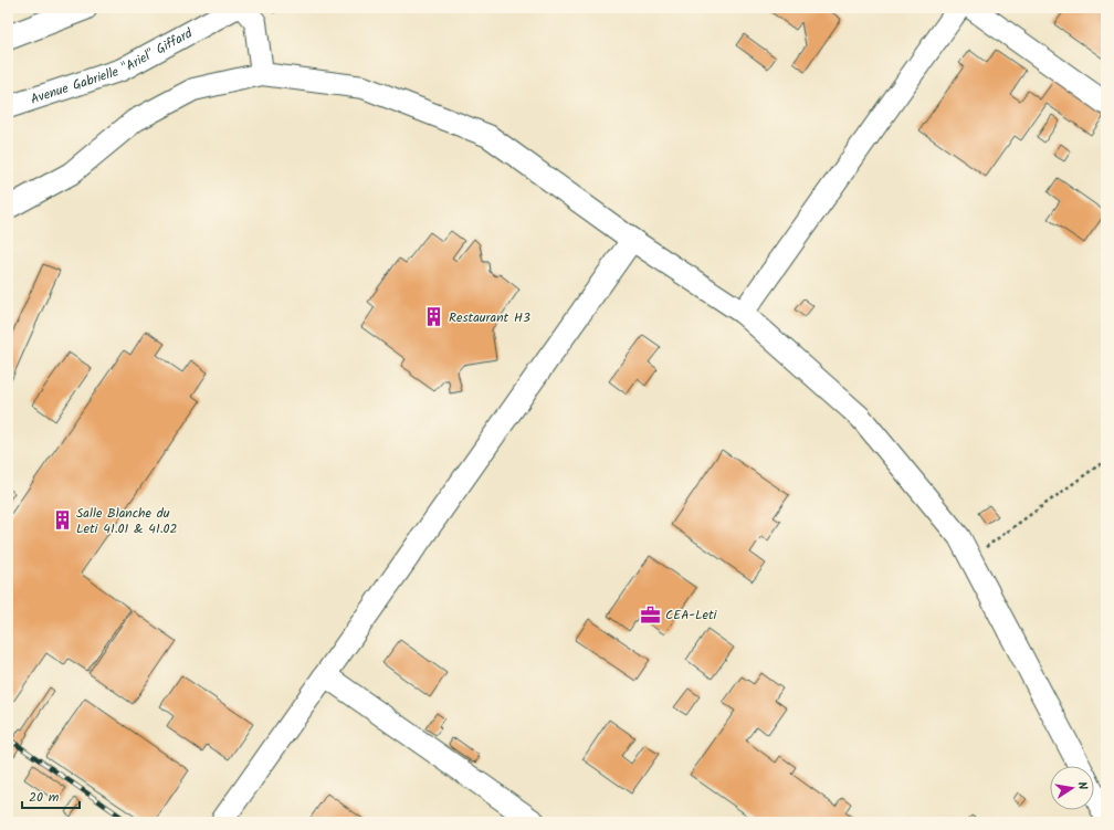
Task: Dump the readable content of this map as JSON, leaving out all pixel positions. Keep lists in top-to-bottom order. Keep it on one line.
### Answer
{"streets":{"street":["Avenue Gabrielle \"Ariel\" Giffard"]},"places":{"building":["Restaurant H3","Salle Blanche du Leti 41.01 & 41.02"],"office":["CEA-Leti"]},"scale_bar":"20 m","north":"right"}
